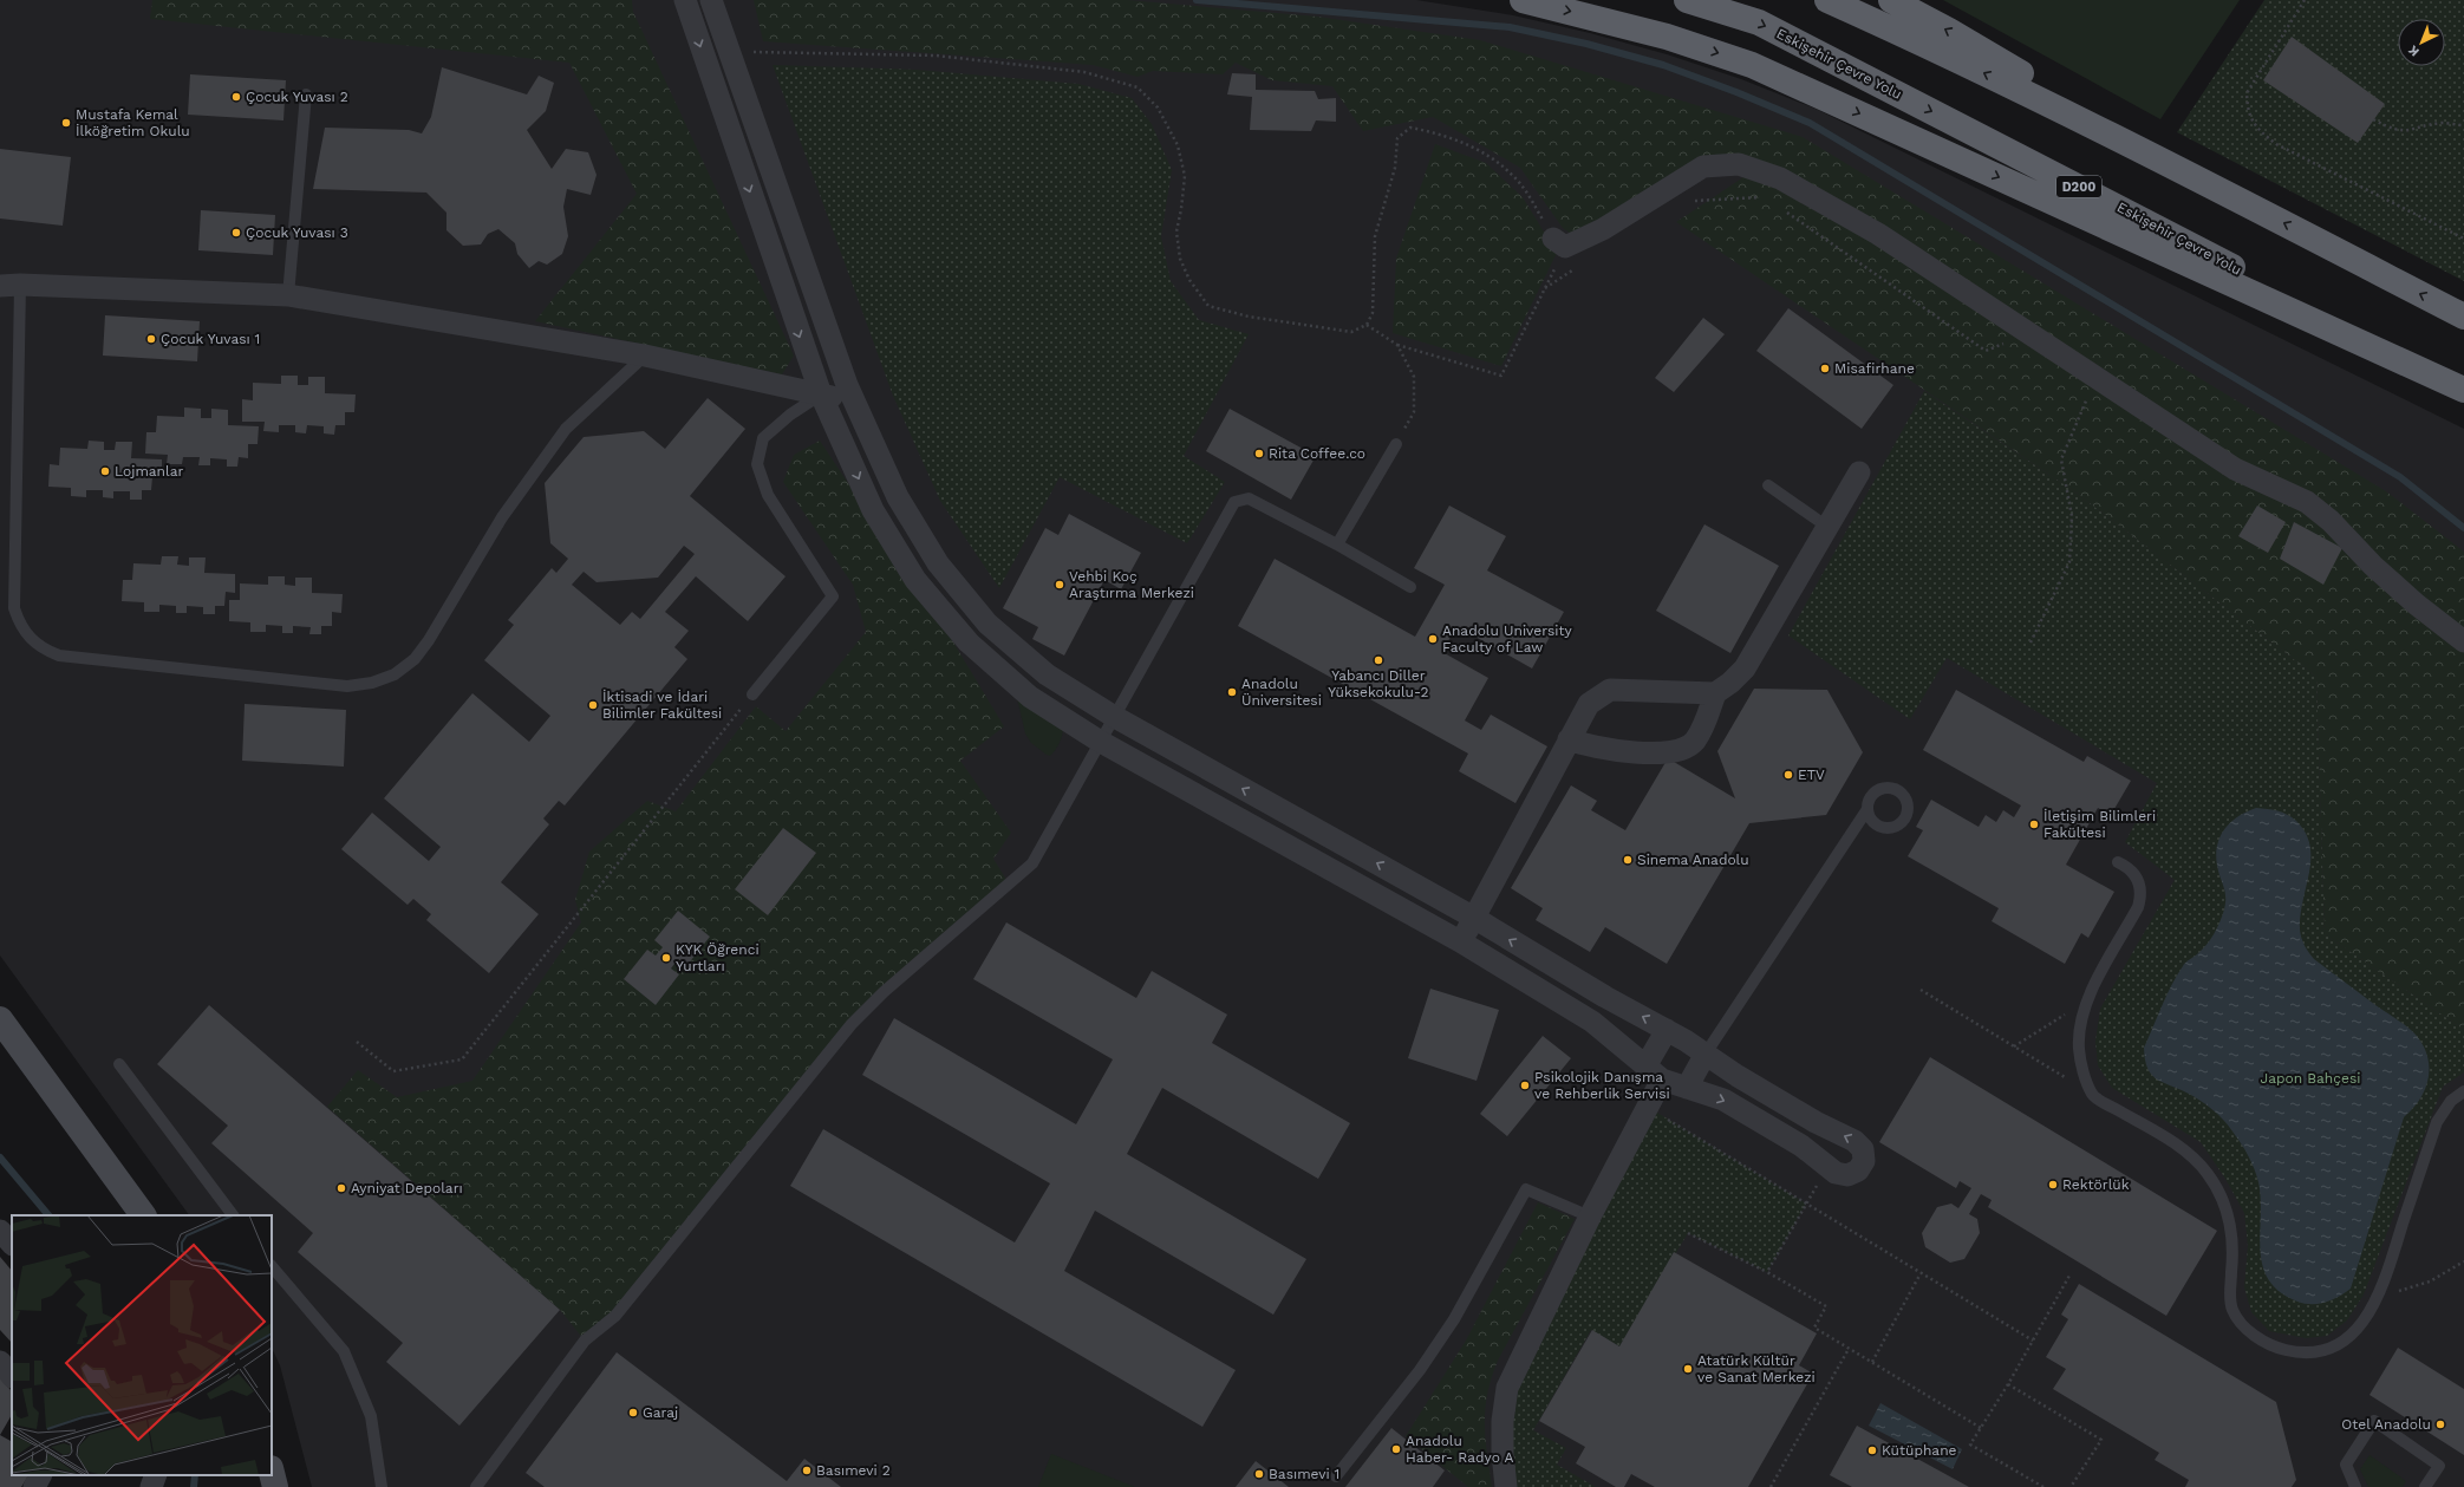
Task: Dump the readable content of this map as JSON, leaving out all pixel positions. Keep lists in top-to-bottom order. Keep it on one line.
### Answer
{"streets":{"highway":["Eskişehir Çevre Yolu","D200"]},"parks":["Japon Bahçesi"],"places":["Çocuk Yuvası 2","Mustafa Kemal İlköğretim Okulu","Çocuk Yuvası 3","Çocuk Yuvası 1","Misafirhane","Rita Coffee.co","Lojmanlar","Vehbi Koç Araştırma Merkezi","Anadolu University Faculty of Law","Yabancı Diller Yüksekokulu-2","Anadolu Üniversitesi","İktisadi ve İdari Bilimler Fakültesi","ETV","İletişim Bilimleri Fakültesi","Sinema Anadolu","KYK Öğrenci Yurtları","Psikolojik Danışma ve Rehberlik Servisi","Rektörlük","Ayniyat Depoları","Atatürk Kültür ve Sanat Merkezi","Garaj","Otel Anadolu","Anadolu Haber- Radyo A","Kütüphane","Basımevi 2","Basımevi 1"],"north":"bottom left"}
